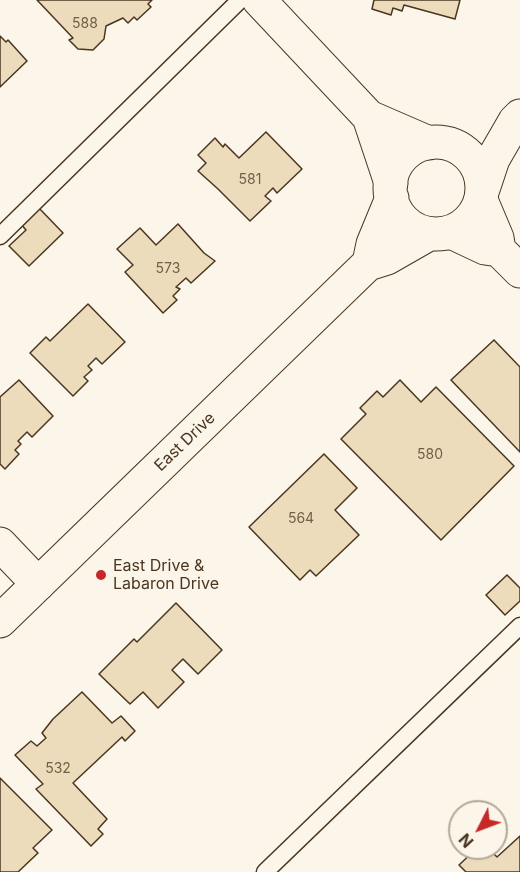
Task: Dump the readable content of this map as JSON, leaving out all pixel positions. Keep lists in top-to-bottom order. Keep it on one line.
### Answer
{"streets":{"street":["East Drive"]},"places":["East Drive & Labaron Drive"],"house_numbers":["588","581","573","580","564","532"],"north":"bottom left"}
